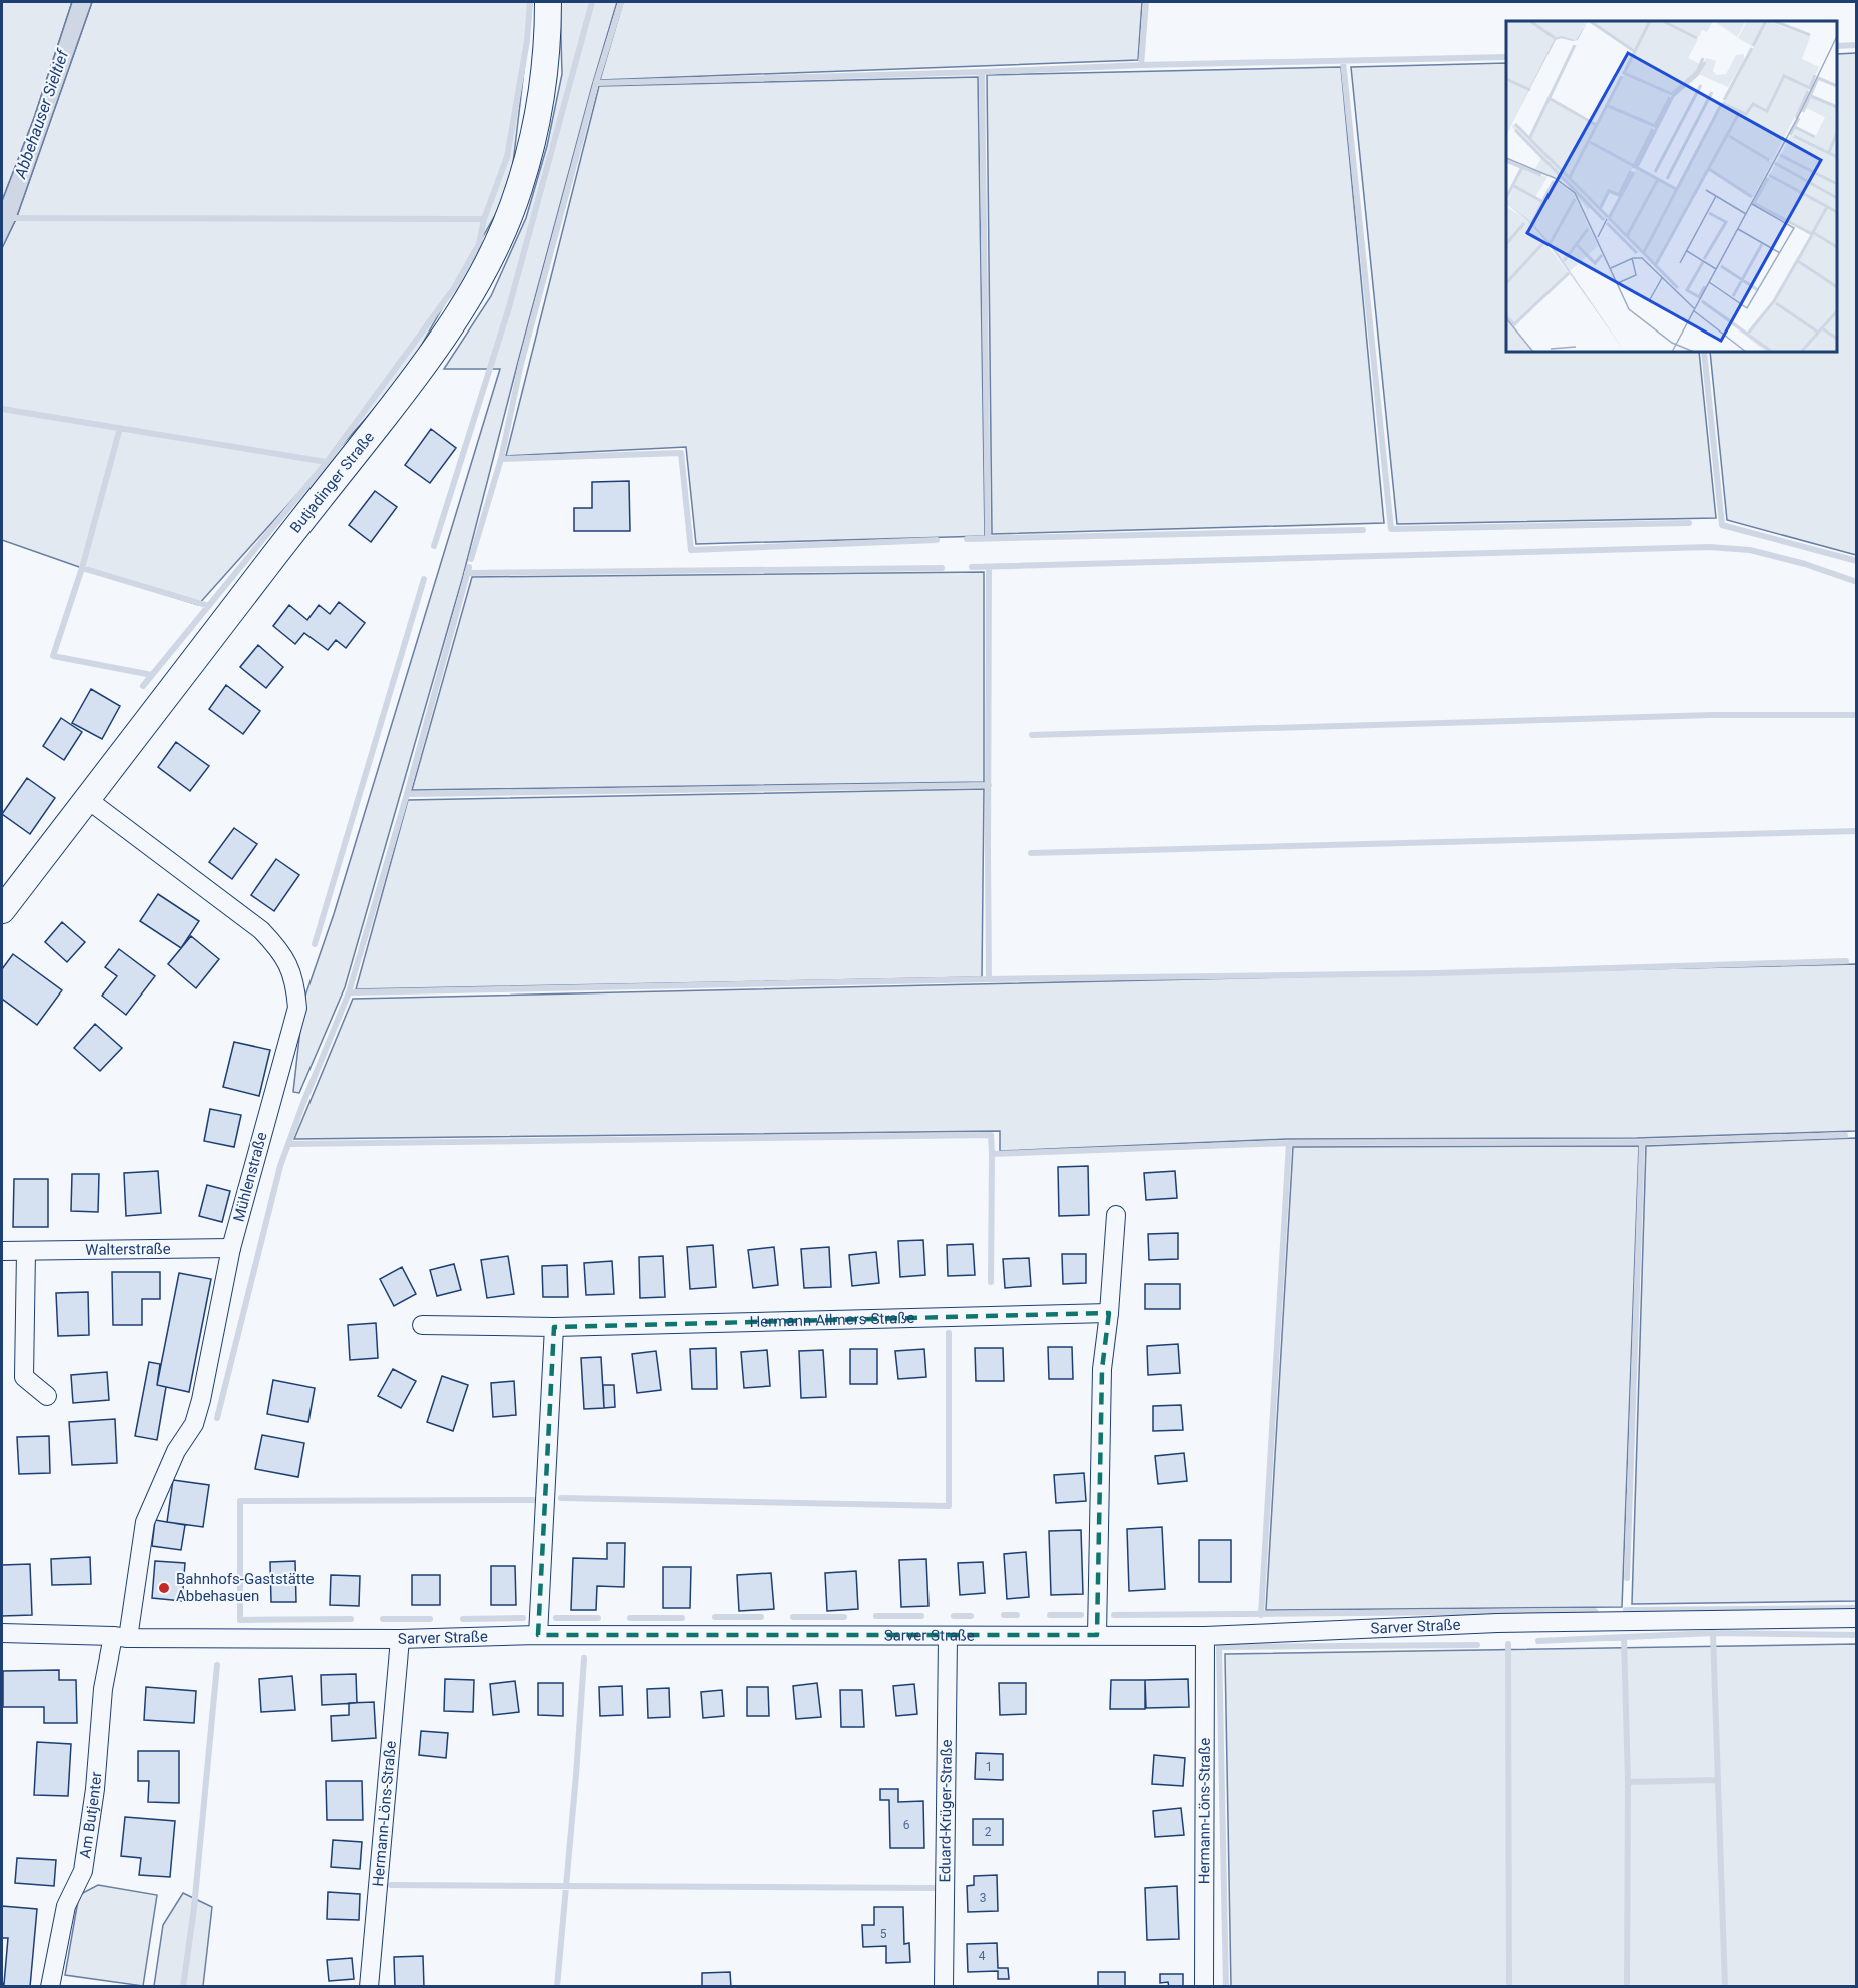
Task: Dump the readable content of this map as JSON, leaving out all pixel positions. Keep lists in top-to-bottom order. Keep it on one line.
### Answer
{"streets":{"main road":["Butjadinger Straße"],"street":["Mühlenstraße","Walterstraße","Hermann-Allmers-Straße","Sarver Straße","Eduard-Krüger-Straße","Hermann-Löns-Straße","Am Butjenter"]},"crossings":[["Butjadinger Straße","Mühlenstraße"],["Mühlenstraße","Walterstraße"],["Mühlenstraße","Sarver Straße"],["Mühlenstraße","Am Butjenter"],["Sarver Straße","Eduard-Krüger-Straße"],["Sarver Straße","Hermann-Löns-Straße"],["Sarver Straße","Am Butjenter"]],"water":["Abbehauser Sieltief"],"places":["Bahnhofs-Gaststätte Abbehasuen"],"house_numbers":["1","6","2","3","5","4"]}
